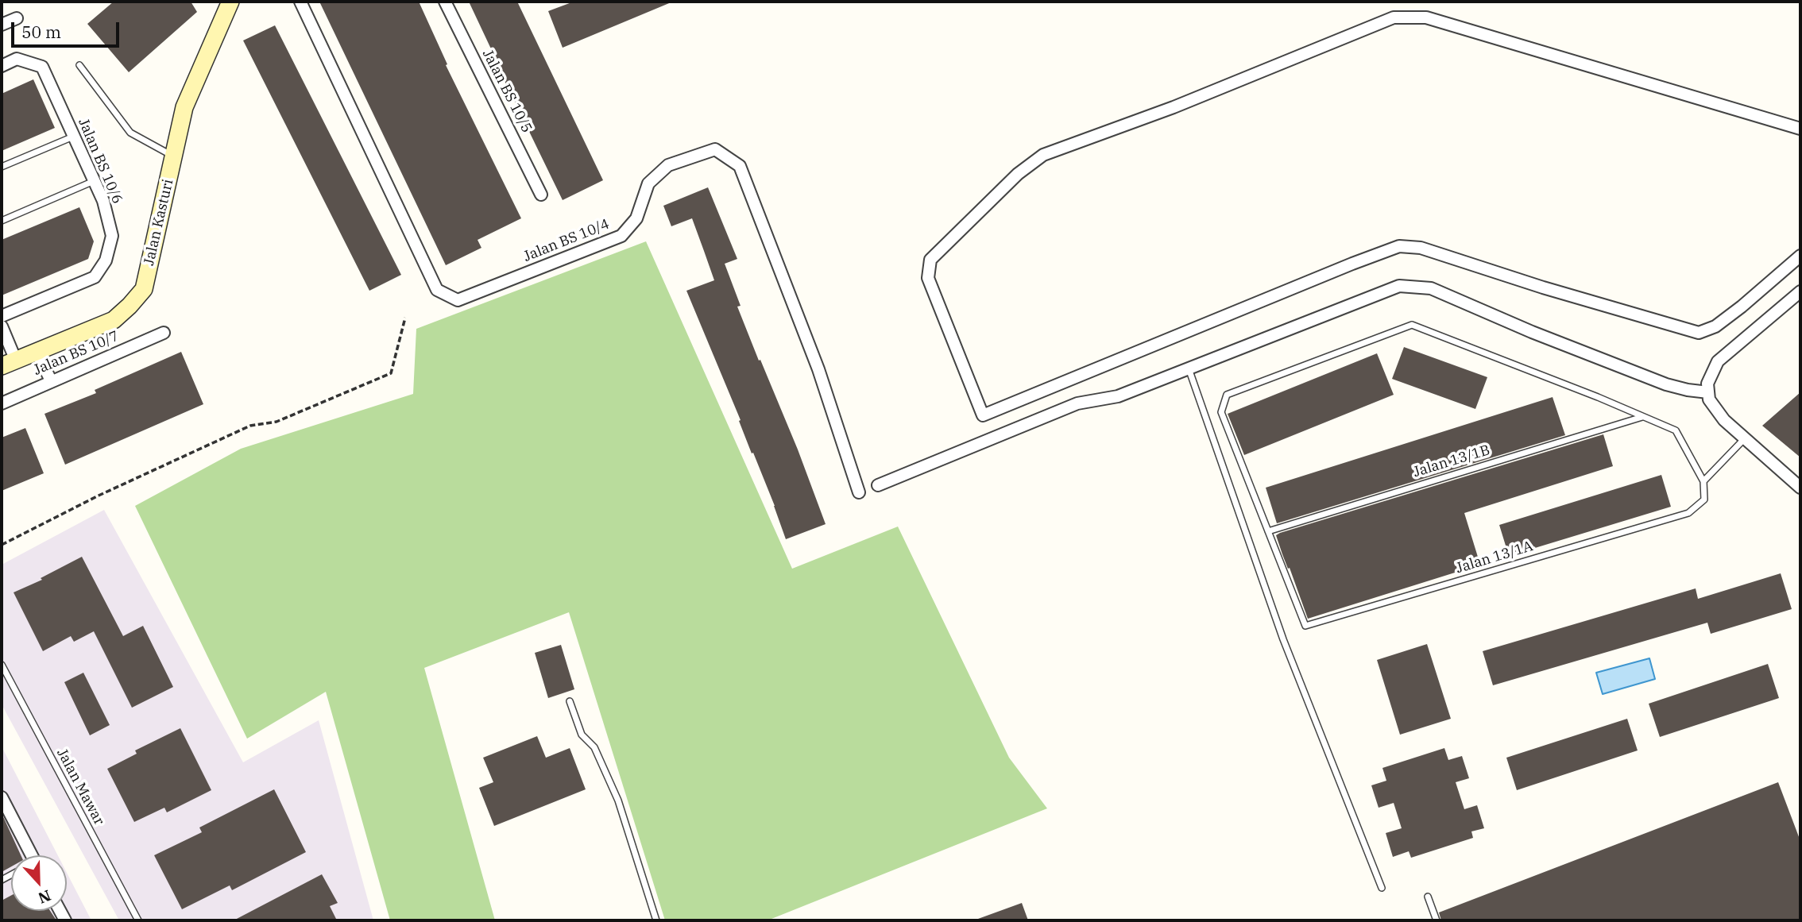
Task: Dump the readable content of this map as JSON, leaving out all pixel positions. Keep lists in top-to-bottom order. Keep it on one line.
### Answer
{"streets":{"street":["Jalan BS 10/5","Jalan BS 10/6","Jalan Kasturi","Jalan BS 10/4","Jalan BS 10/7"],"lane":["Jalan 13/1B","Jalan 13/1A","Jalan Mawar"]},"crossings":[["Jalan 13/1B","Jalan 13/1A"]],"scale_bar":"50 m","north":"bottom"}
